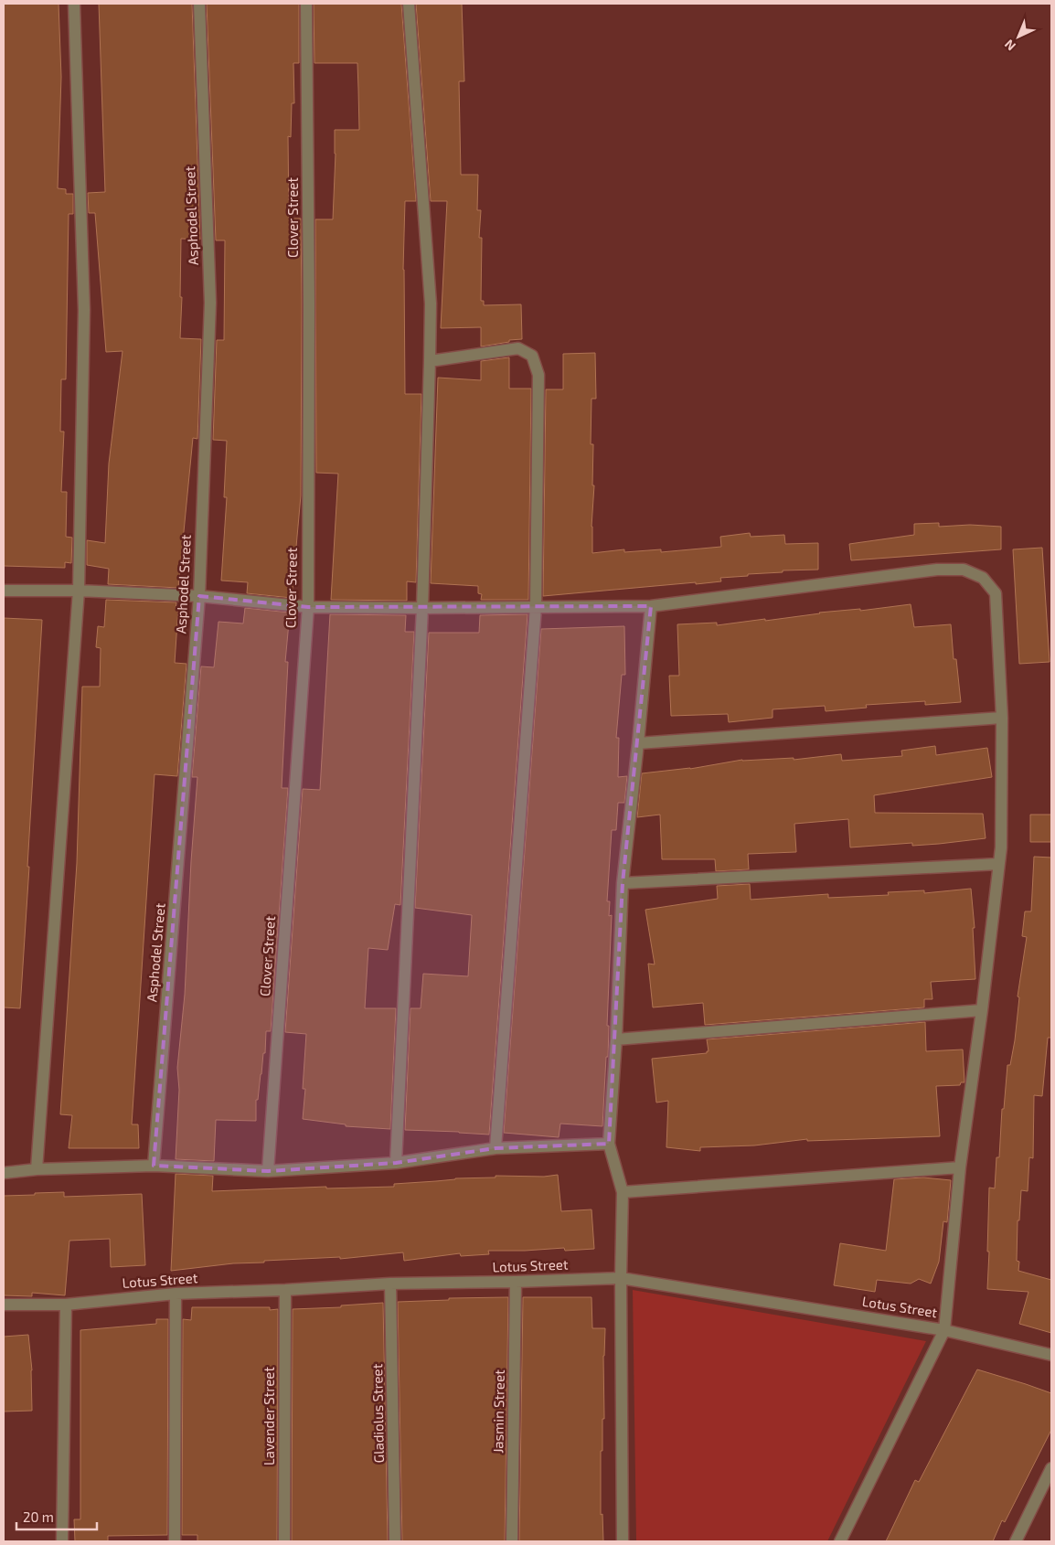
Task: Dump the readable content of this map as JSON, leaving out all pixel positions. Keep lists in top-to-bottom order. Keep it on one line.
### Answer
{"streets":{"street":["Asphodel Street","Clover Street","Lotus Street","Jasmin Street","Gladiolus Street","Lavender Street"]},"crossings":[["Lotus Street","Jasmin Street"],["Lotus Street","Gladiolus Street"],["Lotus Street","Lavender Street"]],"scale_bar":"20 m","north":"bottom left"}
